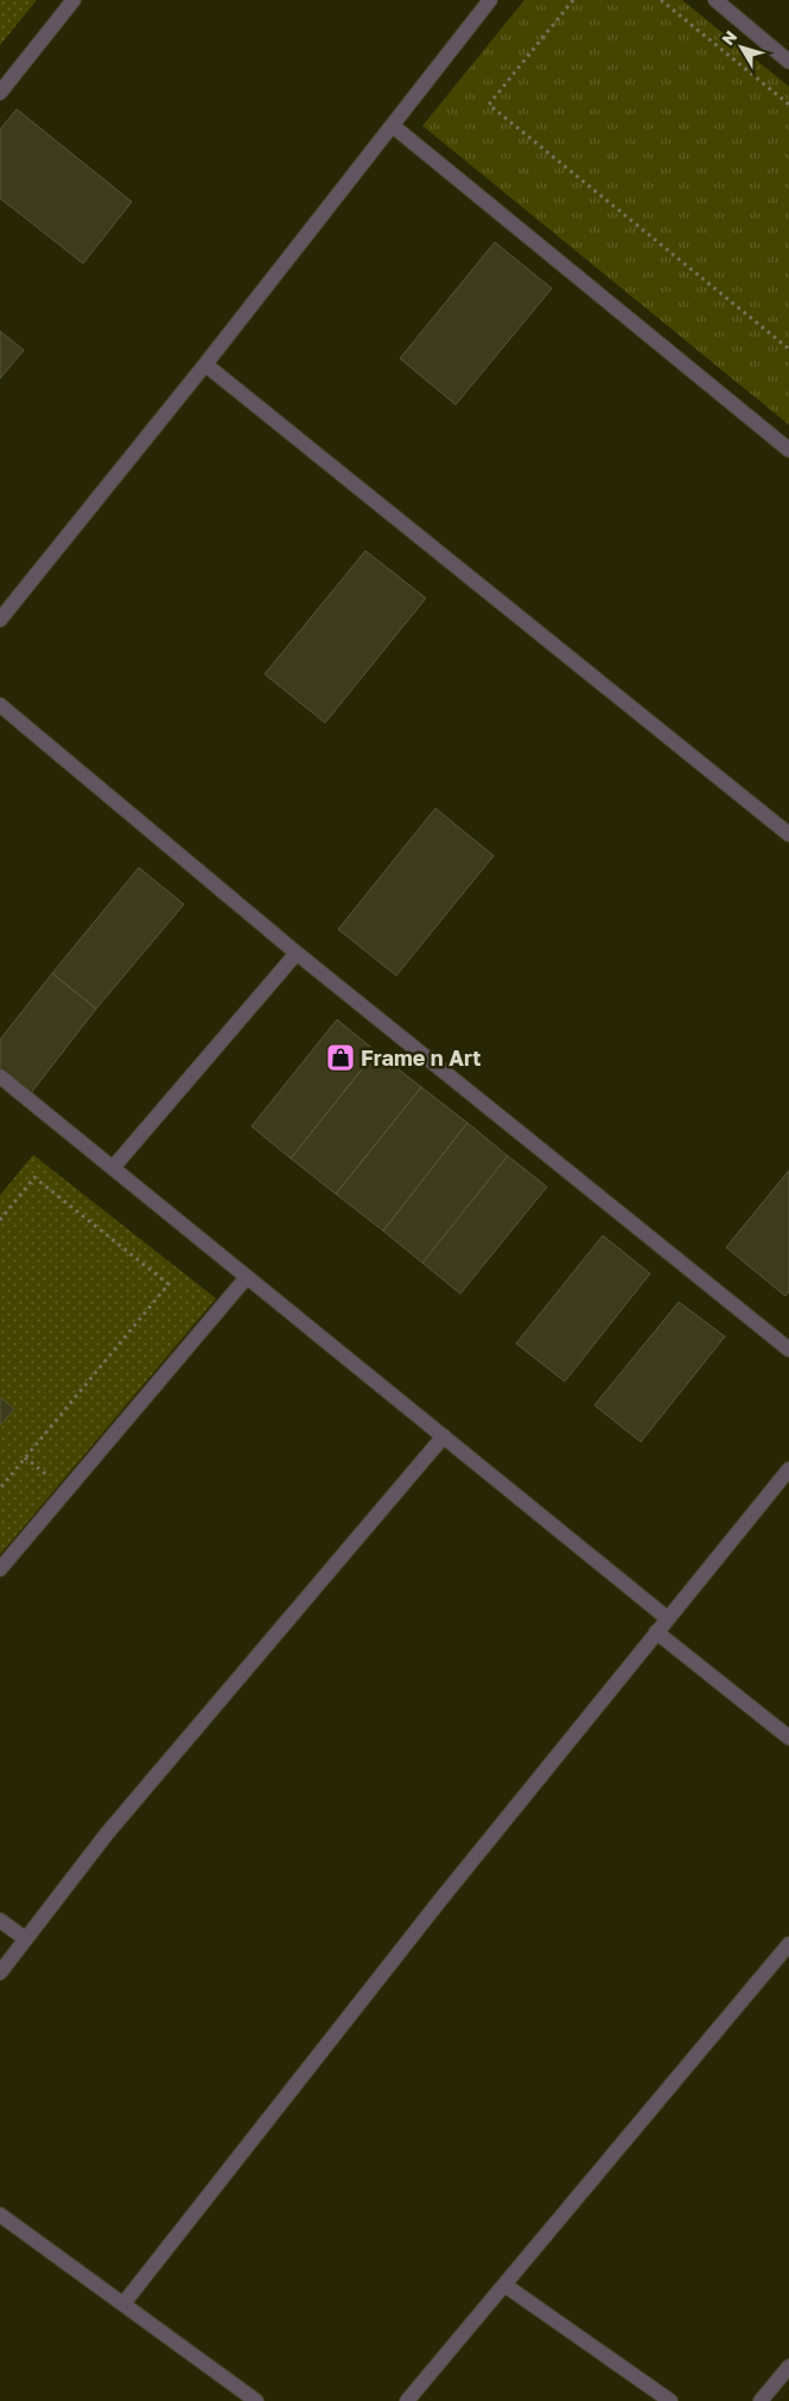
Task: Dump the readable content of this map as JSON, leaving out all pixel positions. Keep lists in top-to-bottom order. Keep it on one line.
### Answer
{"places":{"shop":["Frame n Art"]},"north":"top left"}
